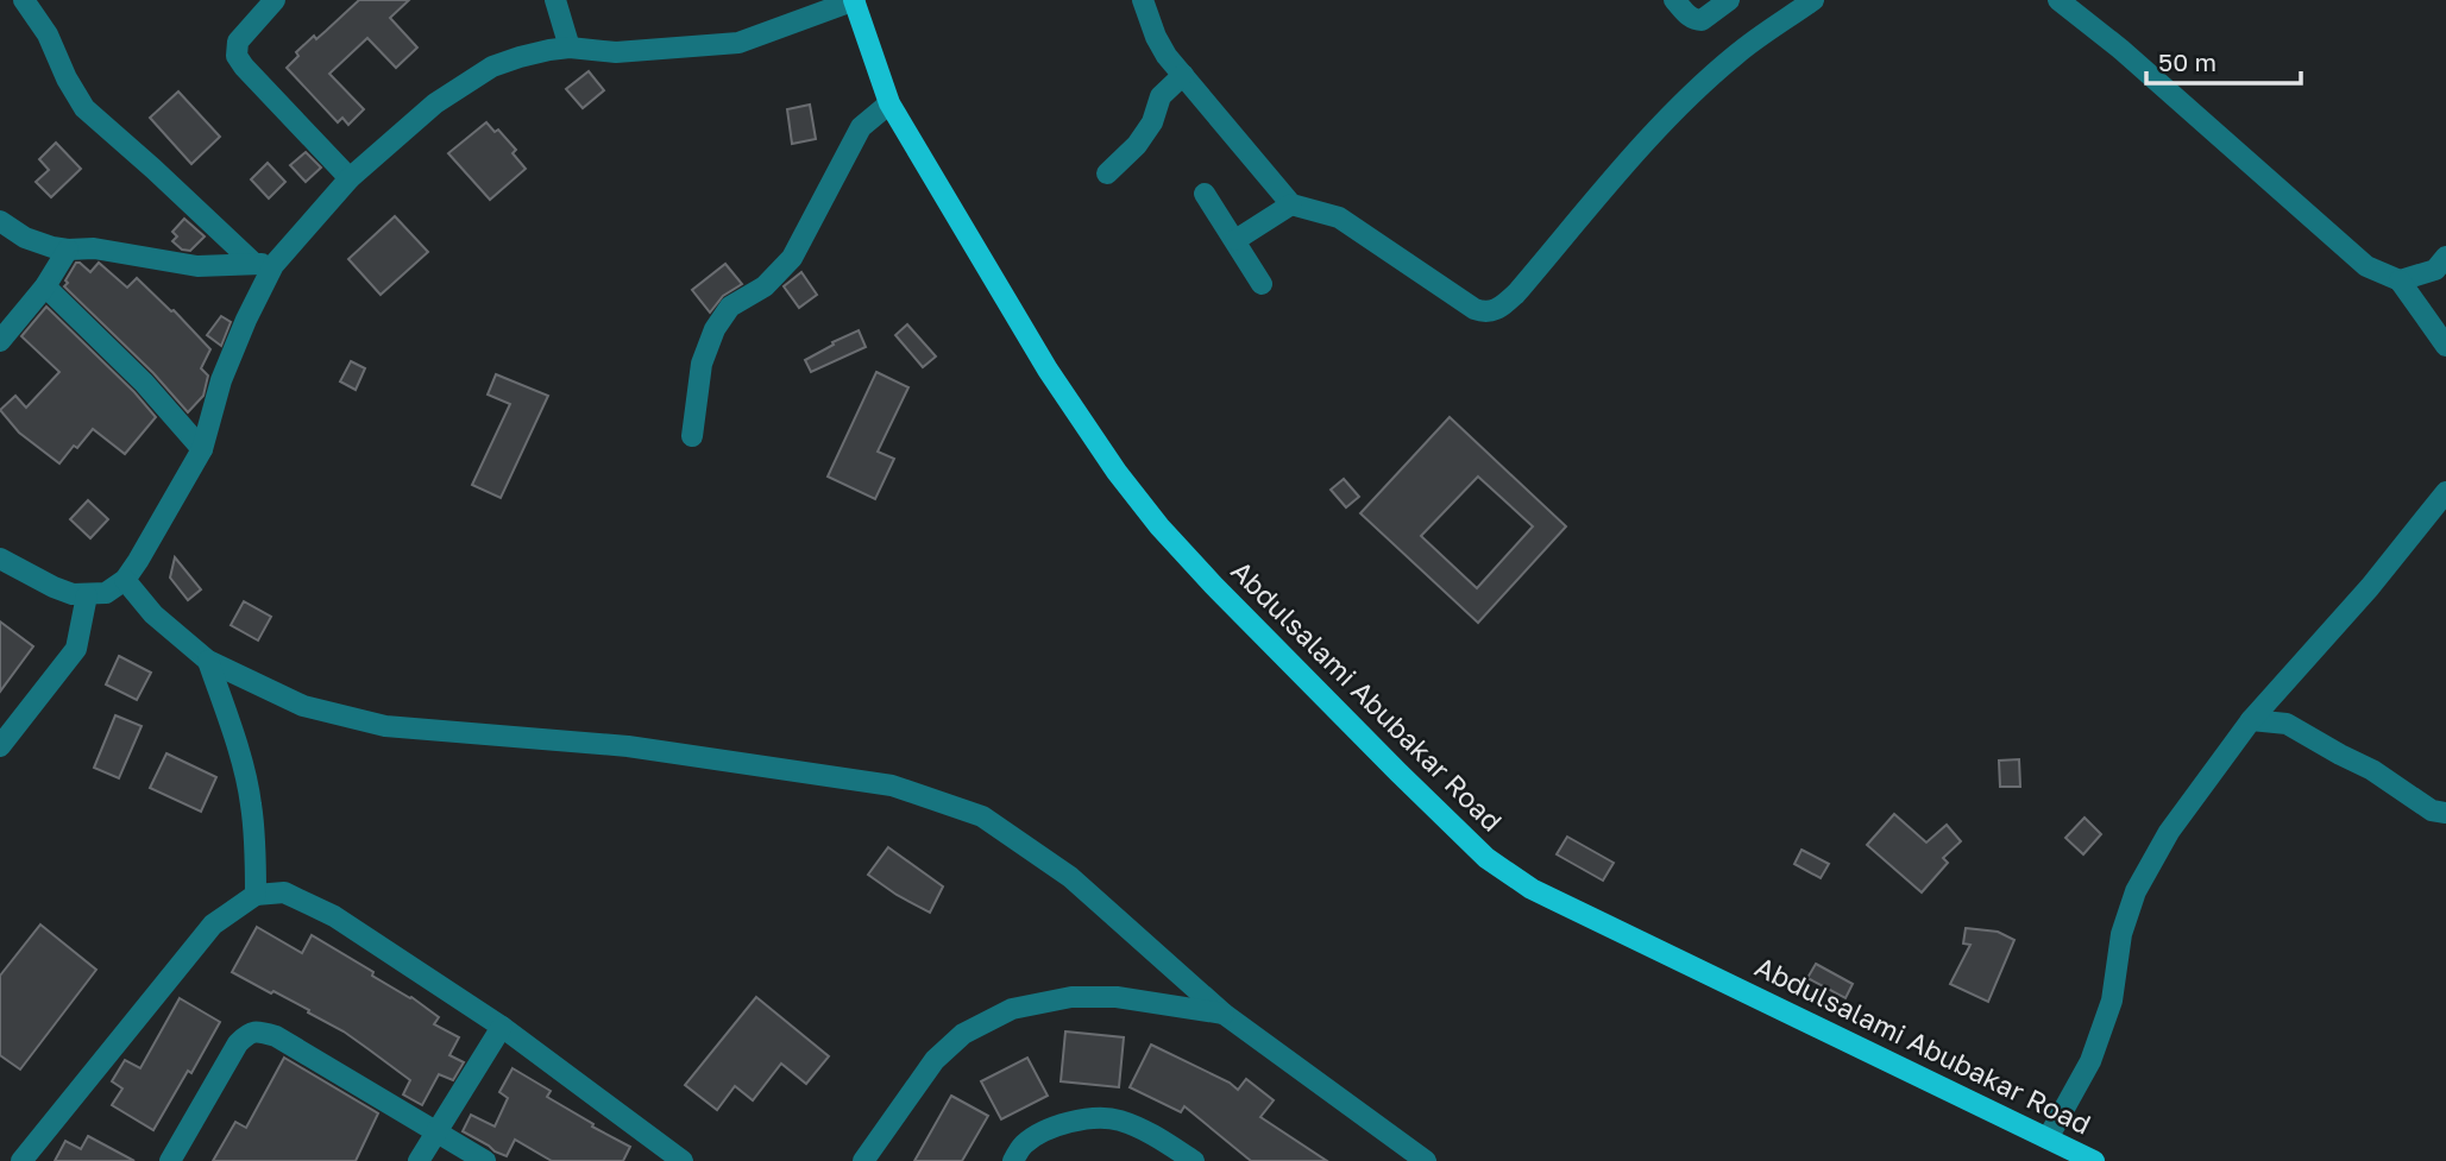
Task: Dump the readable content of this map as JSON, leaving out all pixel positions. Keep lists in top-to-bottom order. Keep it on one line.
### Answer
{"streets":{"main road":["Abdulsalami Abubakar Road"]},"scale_bar":"50 m"}
